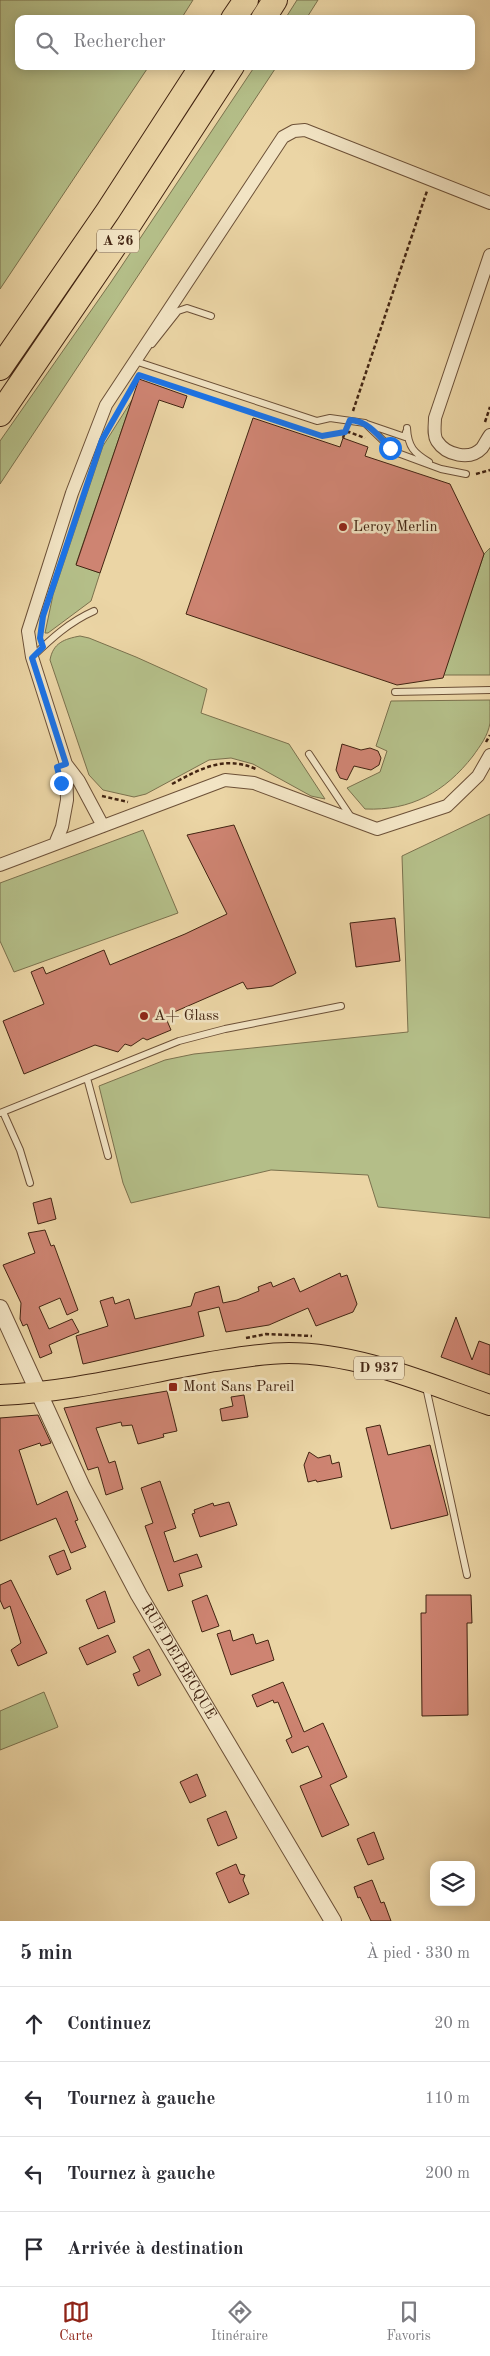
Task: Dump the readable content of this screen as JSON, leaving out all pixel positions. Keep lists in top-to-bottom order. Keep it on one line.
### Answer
{"streets":{"highway":["A 26"],"main road":["D 937"],"street":["RUE DELBECQUE"]},"crossings":[["D 937","RUE DELBECQUE"]],"places":{"other":["Leroy Merlin","A+ Glass"],"transit":["Mont Sans Pareil"]},"page":{"search":"Rechercher","heading":["5 min","À pied · 330 m"],"list":[["Continuez","20 m"],["Tournez à gauche","110 m"],["Tournez à gauche","200 m"],"Arrivée à destination"],"nav":["Carte","Itinéraire","Favoris"]}}
